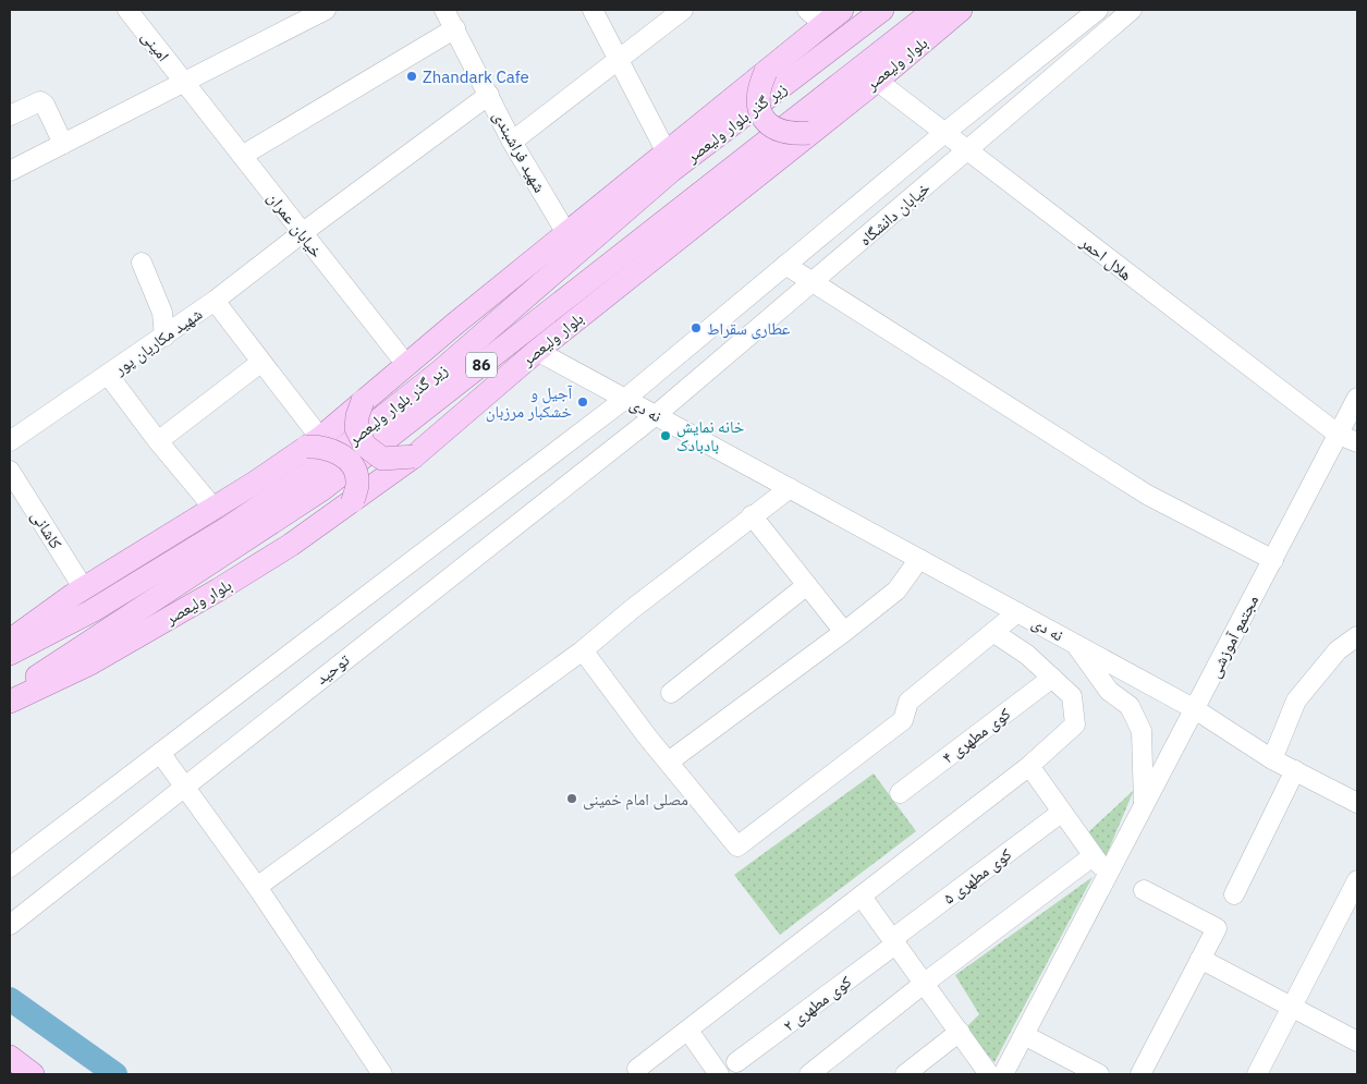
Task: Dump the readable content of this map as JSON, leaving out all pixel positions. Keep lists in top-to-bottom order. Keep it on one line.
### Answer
{"streets":{"main road":["بلوار ولیعصر","زیر گذر بلوار ولیعصر","86"],"street":["امینی","شهید فراشبندی","خیابان دانشگاه","خیابان عمران","هلال احمر","شهید مکاریان پور","نه دی","کاشانی","مجتمع آموزشی","توحید","کوی مطهری ۴","کوی مطهری ۵","کوی مطهری ۲"]},"crossings":[["امینی","خیابان عمران"],["بلوار ولیعصر","هلال احمر"],["بلوار ولیعصر","نه دی"],["شهید فراشبندی","شهید مکاریان پور"],["خیابان دانشگاه","هلال احمر"],["خیابان دانشگاه","نه دی"],["خیابان دانشگاه","توحید"],["خیابان عمران","شهید مکاریان پور"],["هلال احمر","مجتمع آموزشی"],["نه دی","مجتمع آموزشی"],["نه دی","توحید"],["کوی مطهری ۵","کوی مطهری ۲"]],"places":["Zhandark Cafe","عطاری سقراط","آجیل و خشکبار مرزبان","خانه نمایش بادبادک","مصلی امام خمینی"]}
